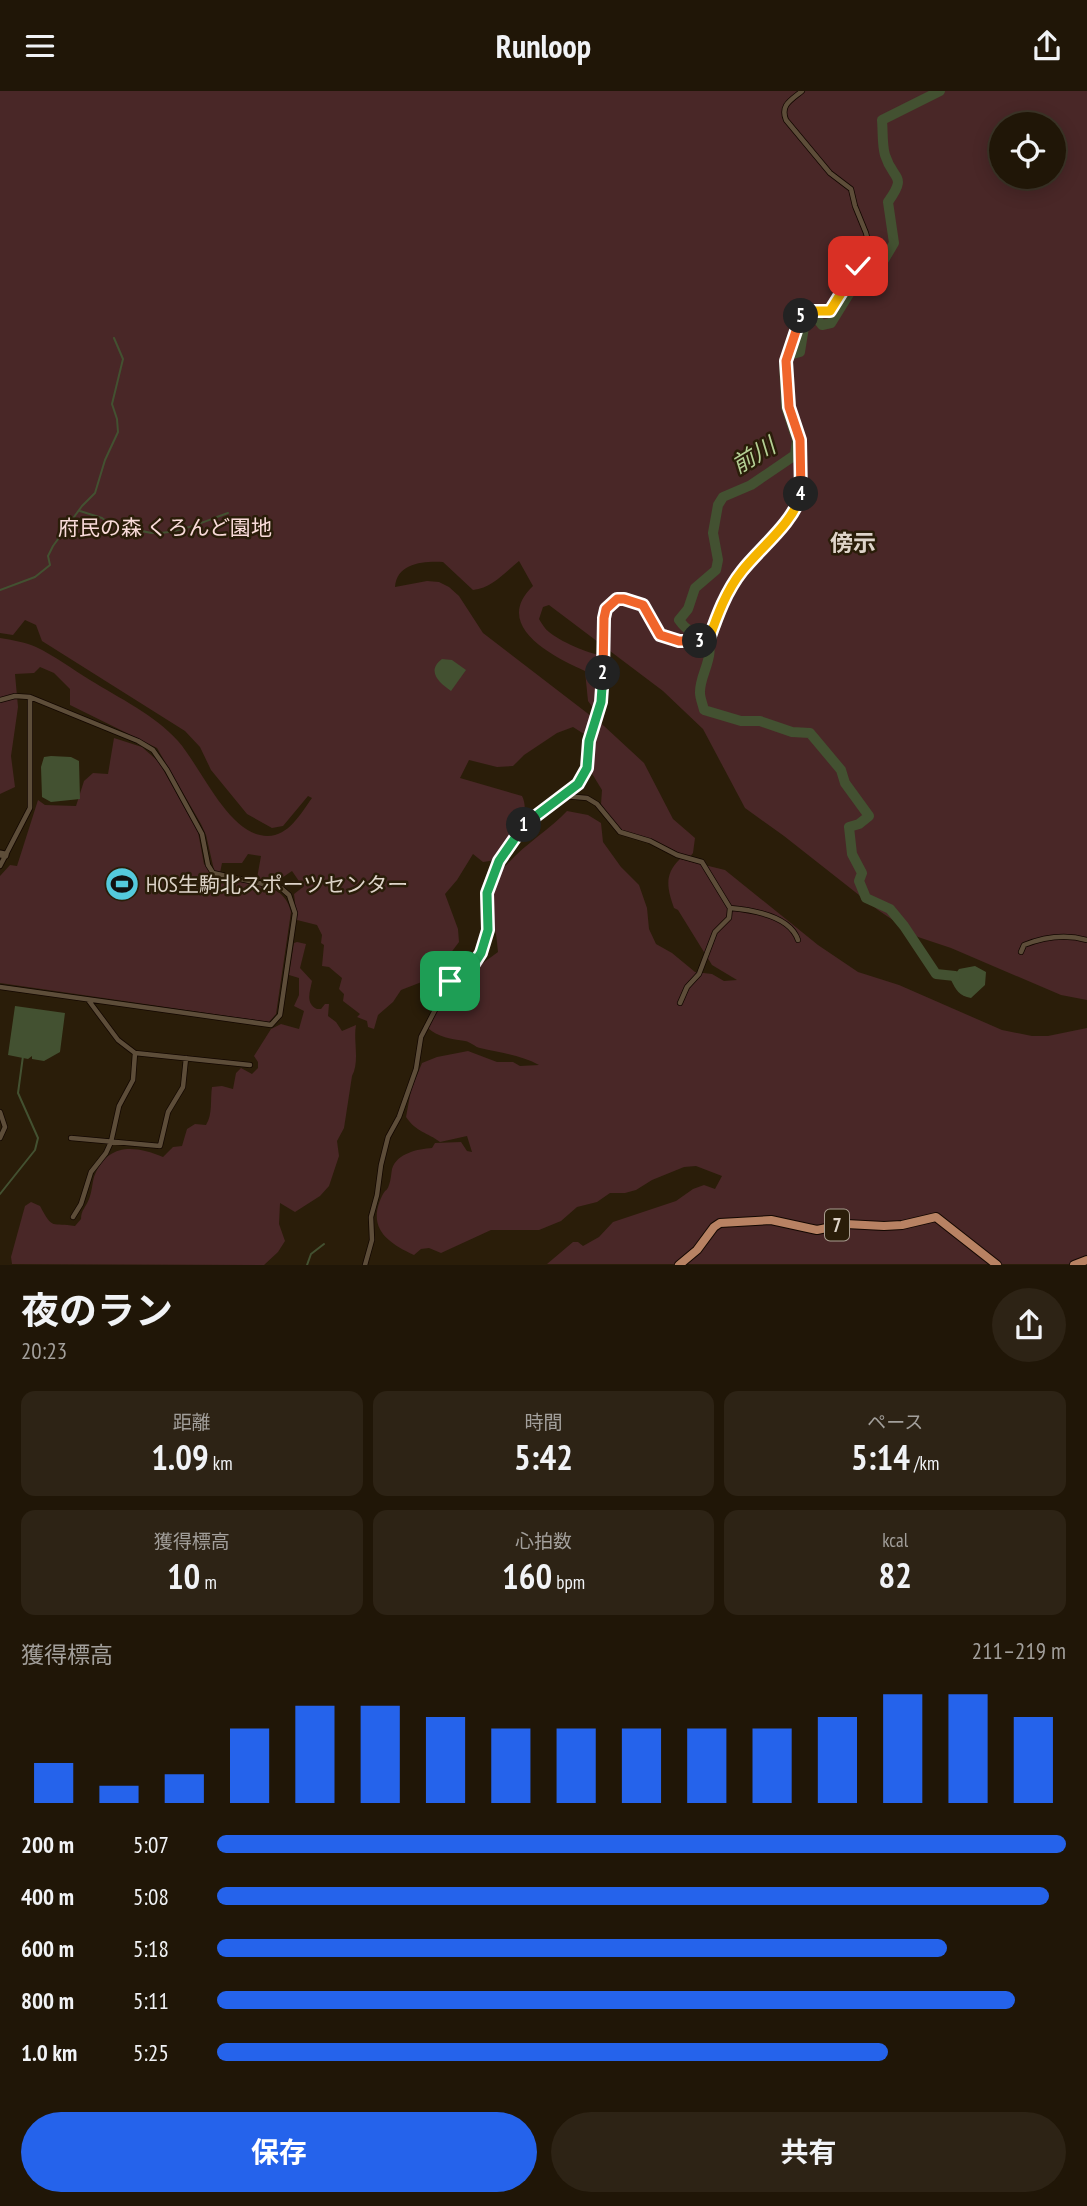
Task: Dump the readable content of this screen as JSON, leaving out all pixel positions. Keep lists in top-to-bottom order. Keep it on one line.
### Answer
{"streets":{"main road":["7"]},"districts":["傍示"],"water":["前川"],"parks":["府民の森 くろんど園地"],"places":{"sports":["HOS生駒北スポーツセンター"]},"page":{"header":"Runloop","pins":["5","4","3","2","1"],"heading":["夜のラン","20:23"],"stats":[["距離","1.09 km"],["時間","5:42"],["ペース","5:14 /km"],["獲得標高","10 m"],["心拍数","160 bpm"],["kcal","82"]],"chart":["獲得標高","211–219 m"],"list":[{"name":"200 m","note":"5:07"},{"name":"400 m","note":"5:08"},{"name":"600 m","note":"5:18"},{"name":"800 m","note":"5:11"},{"name":"1.0 km","note":"5:25"}],"buttons":["保存","共有"]}}
